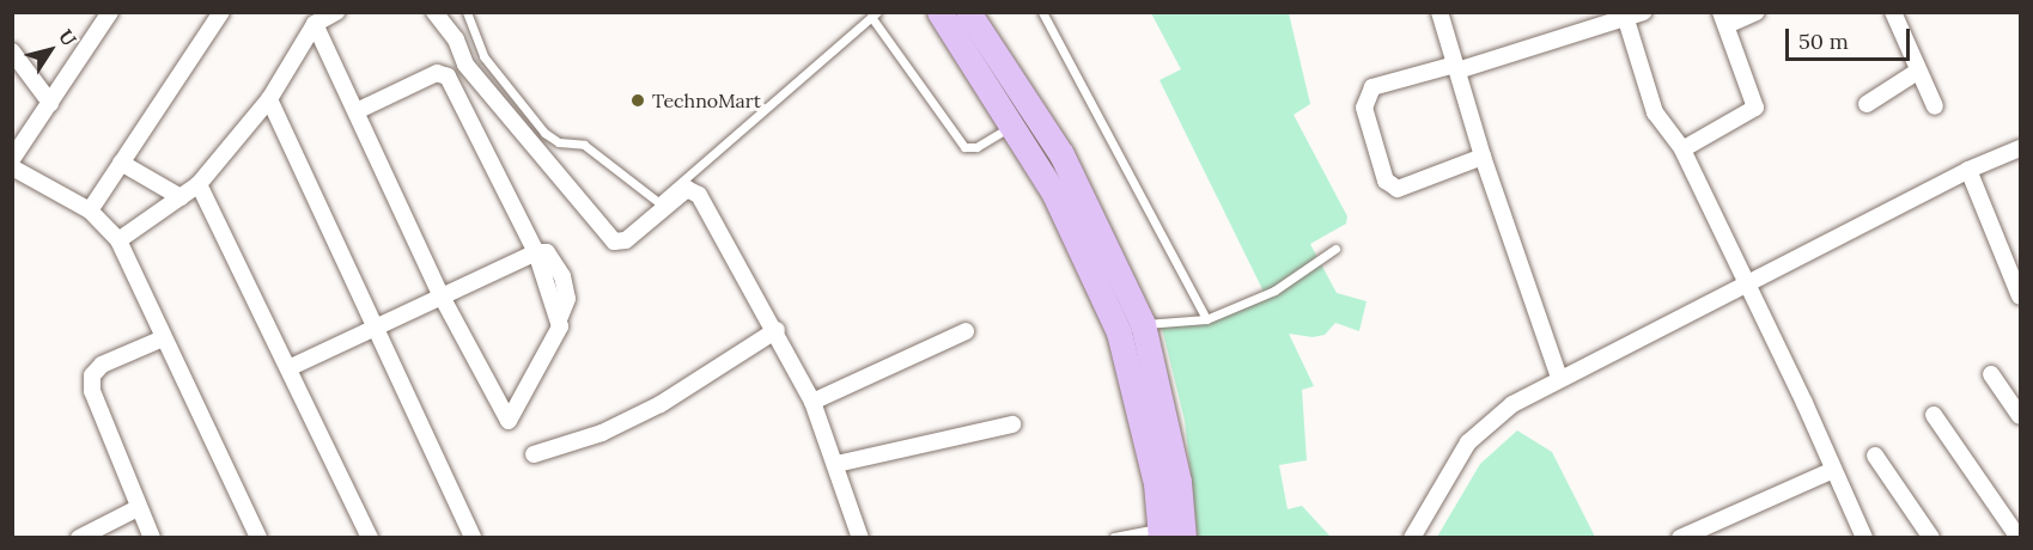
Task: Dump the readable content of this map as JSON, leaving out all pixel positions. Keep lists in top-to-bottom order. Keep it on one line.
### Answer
{"places":["TechnoMart"],"scale_bar":"50 m","north":"top right"}
